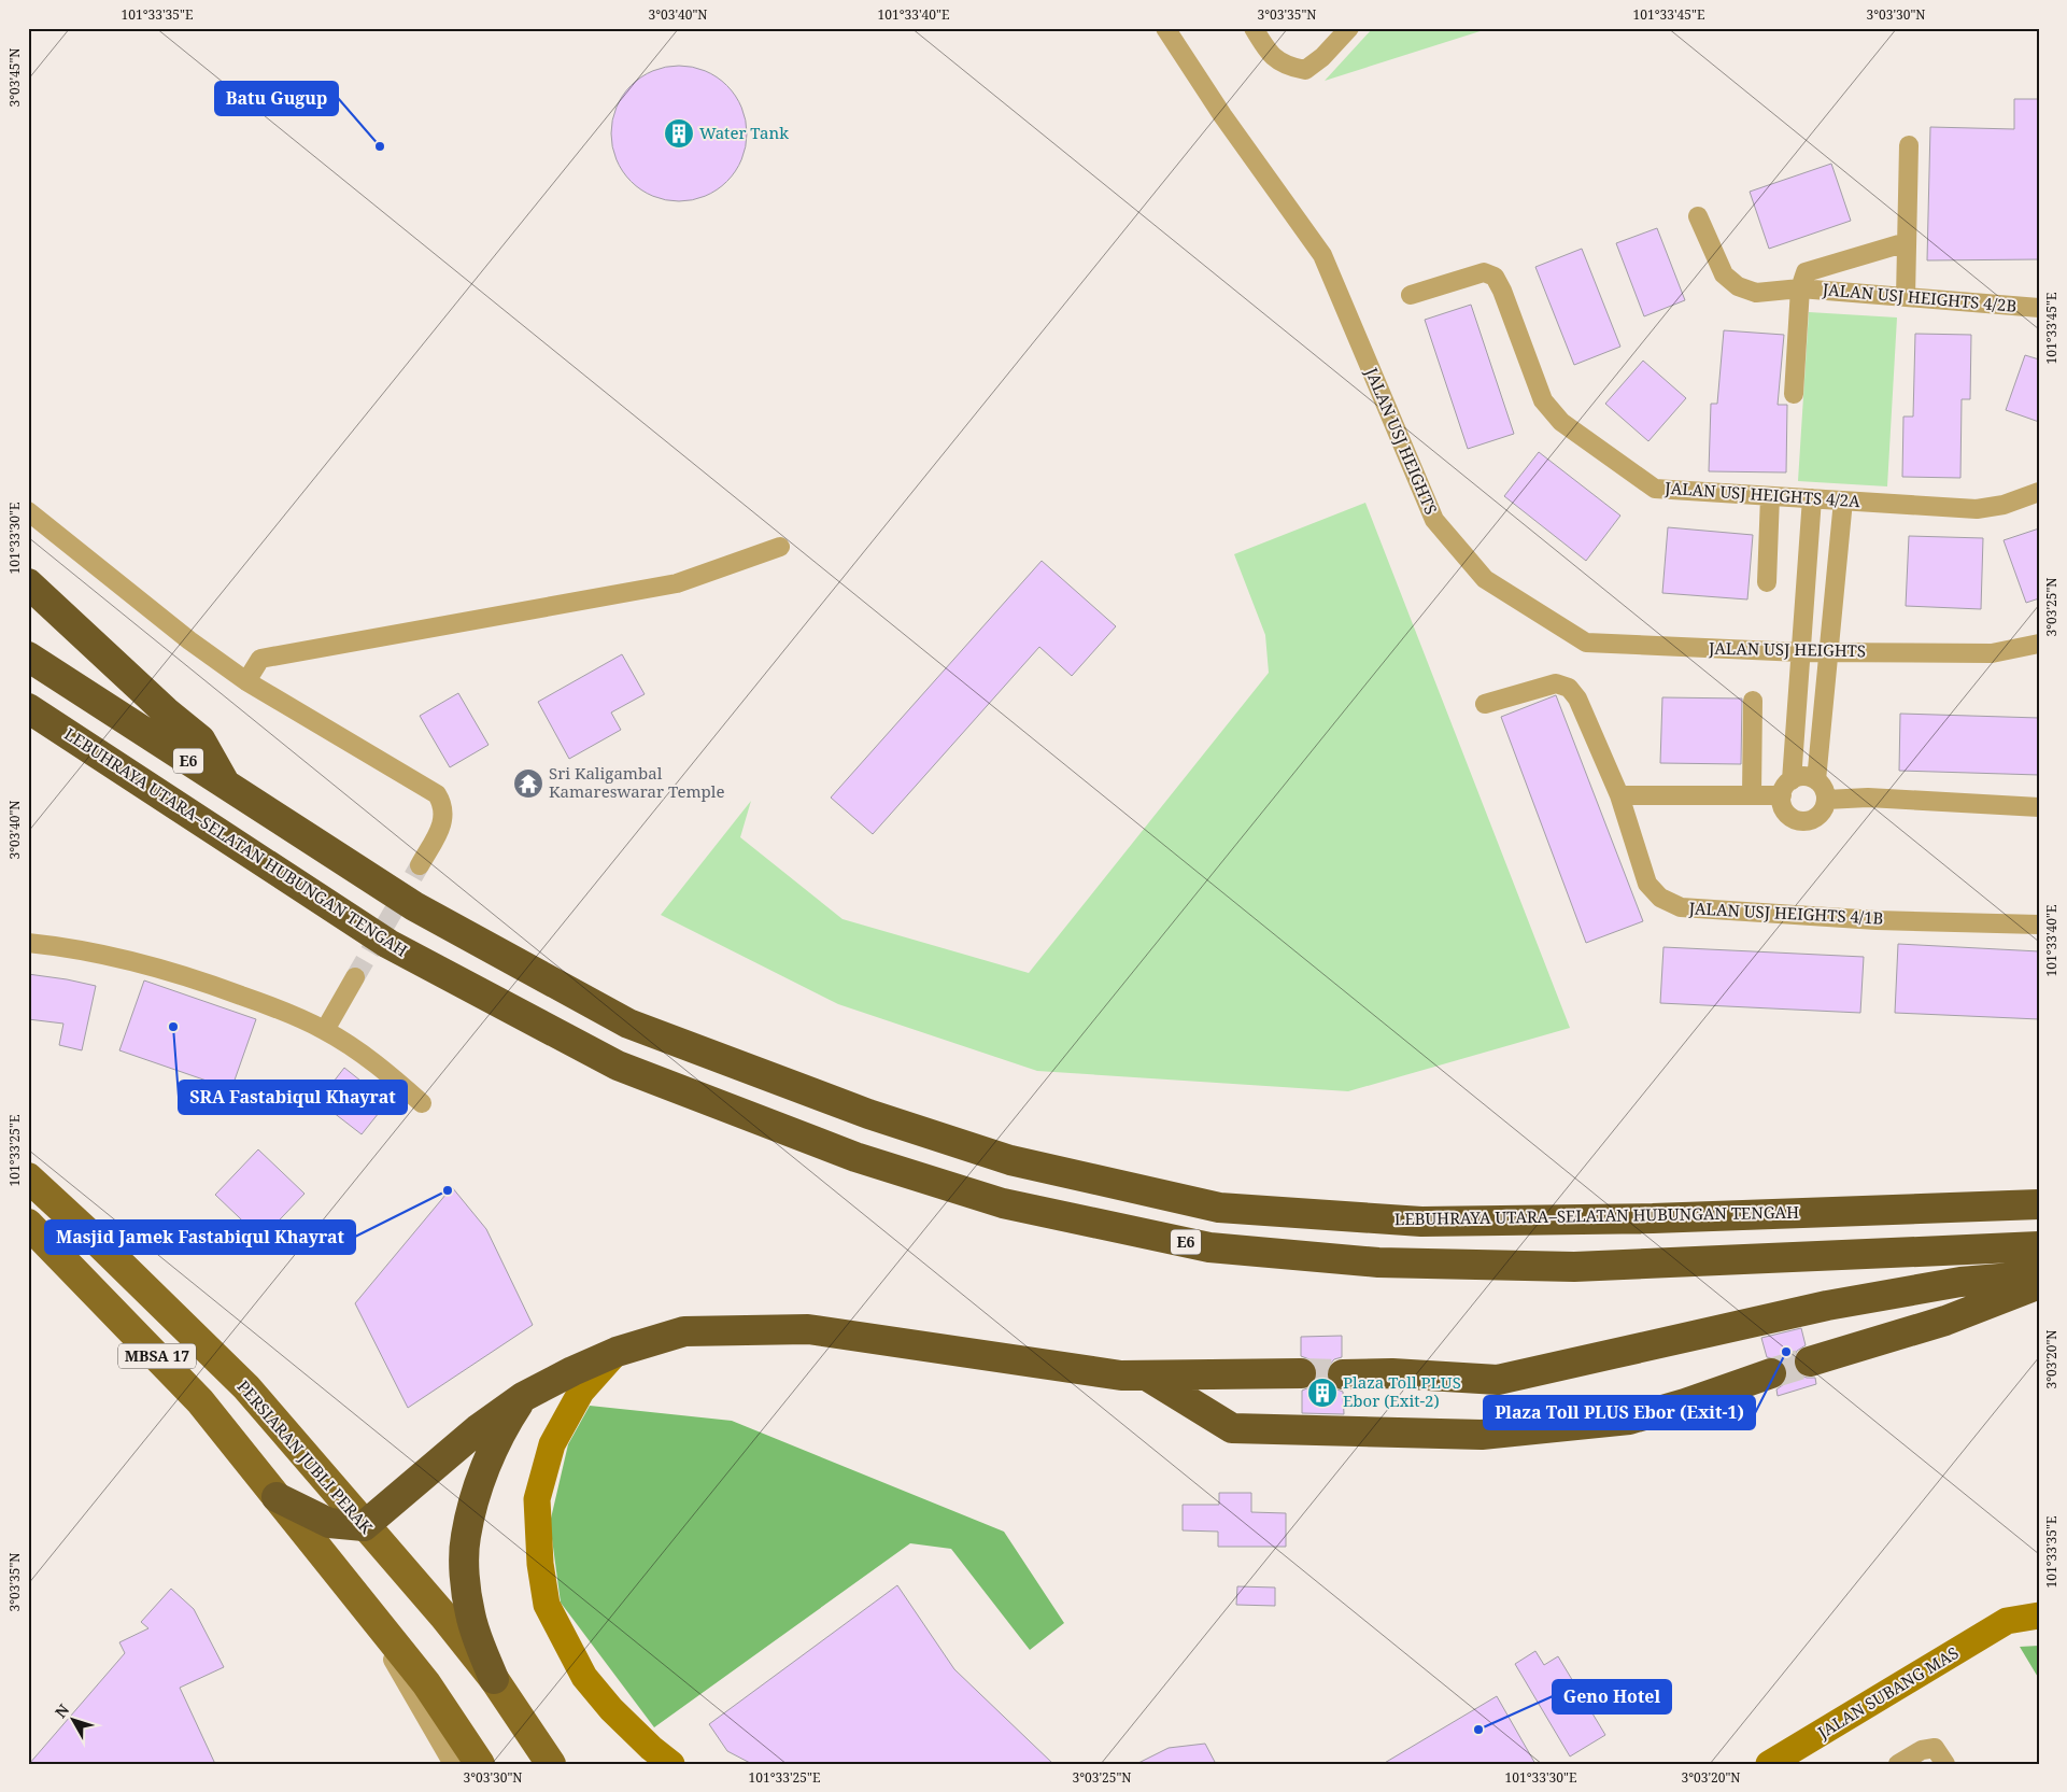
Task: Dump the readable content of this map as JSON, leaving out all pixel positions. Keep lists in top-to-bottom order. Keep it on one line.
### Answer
{"streets":{"highway":["E6","LEBUHRAYA UTARA–SELATAN HUBUNGAN TENGAH"],"main road":["MBSA 17","PERSIARAN JUBLI PERAK"],"street":["JALAN USJ HEIGHTS 4/2B","JALAN USJ HEIGHTS","JALAN USJ HEIGHTS 4/2A","JALAN USJ HEIGHTS 4/1B","JALAN SUBANG MAS"]},"places":{"building":["Water Tank","Plaza Toll PLUS Ebor (Exit-2)"],"other":["Batu Gugup","SRA Fastabiqul Khayrat","Masjid Jamek Fastabiqul Khayrat","Plaza Toll PLUS Ebor (Exit-1)","Geno Hotel"],"temple":["Sri Kaligambal Kamareswarar Temple"]},"north":"top left","coordinates":["101°33'35\"E","3°03'40\"N","101°33'40\"E","3°03'35\"N","101°33'45\"E","3°03'30\"N","3°03'45\"N","101°33'30\"E","3°03'25\"N","101°33'25\"E","3°03'20\"N"]}
